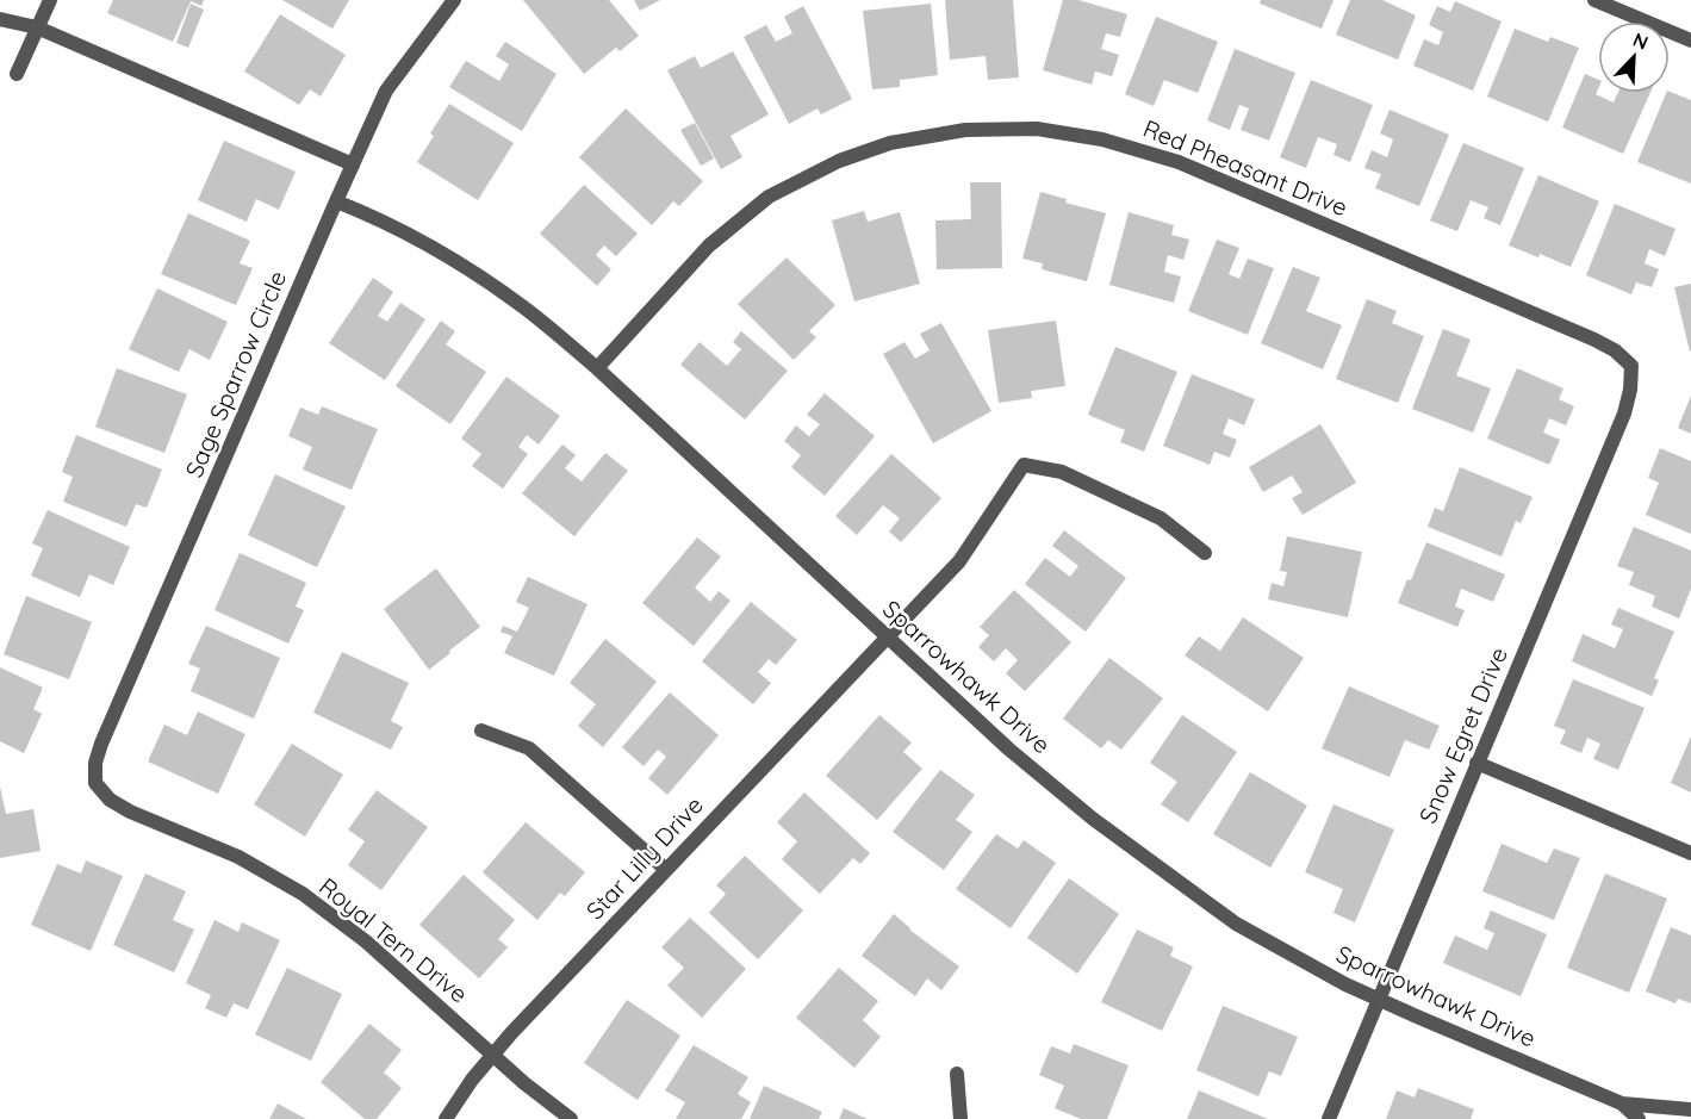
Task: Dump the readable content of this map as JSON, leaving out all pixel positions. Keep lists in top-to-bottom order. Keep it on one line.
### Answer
{"streets":{"street":["Red Pheasant Drive","Sage Sparrow Circle","Sparrowhawk Drive","Snow Egret Drive","Star Lilly Drive","Royal Tern Drive"]},"crossings":[["Red Pheasant Drive","Sparrowhawk Drive"],["Red Pheasant Drive","Snow Egret Drive"],["Sage Sparrow Circle","Sparrowhawk Drive"],["Sage Sparrow Circle","Royal Tern Drive"],["Sparrowhawk Drive","Snow Egret Drive"],["Sparrowhawk Drive","Star Lilly Drive"],["Star Lilly Drive","Royal Tern Drive"]],"north":"top right"}
